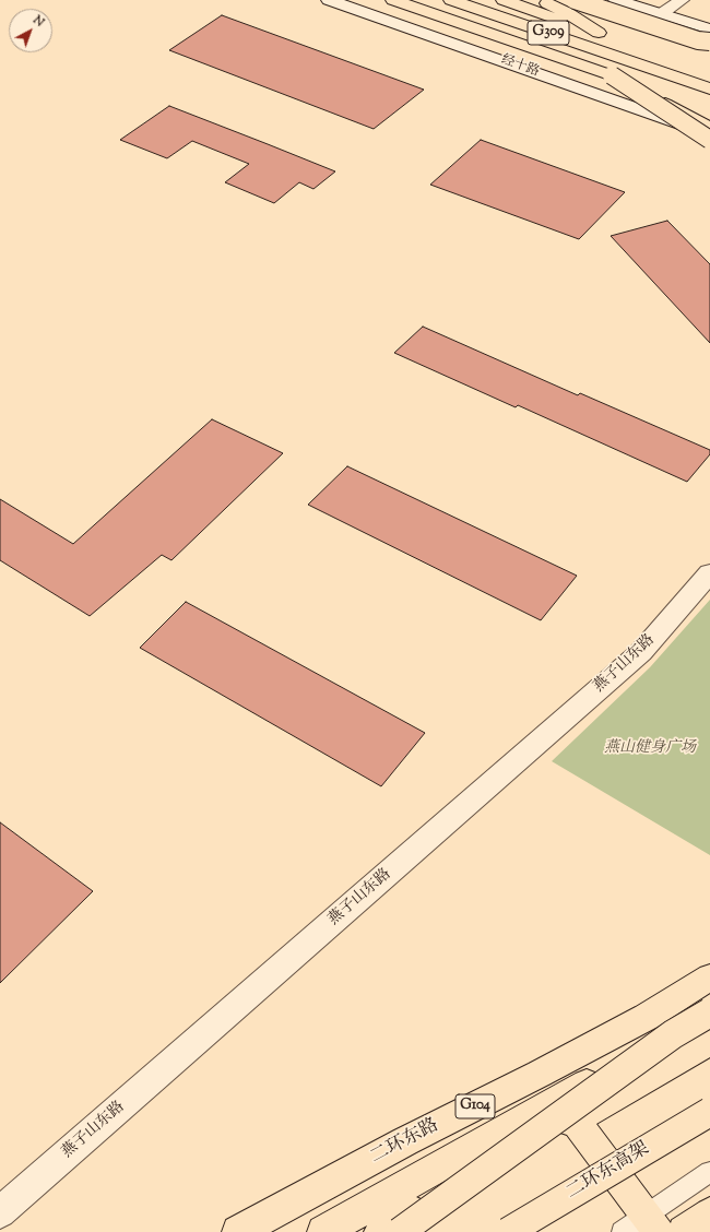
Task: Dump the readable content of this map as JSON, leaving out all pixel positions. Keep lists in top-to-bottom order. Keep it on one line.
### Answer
{"streets":{"highway":["G309","G104","二环东路","二环东高架"],"street":["经十路","燕子山东路"]},"parks":["燕山健身广场"],"north":"top right"}
